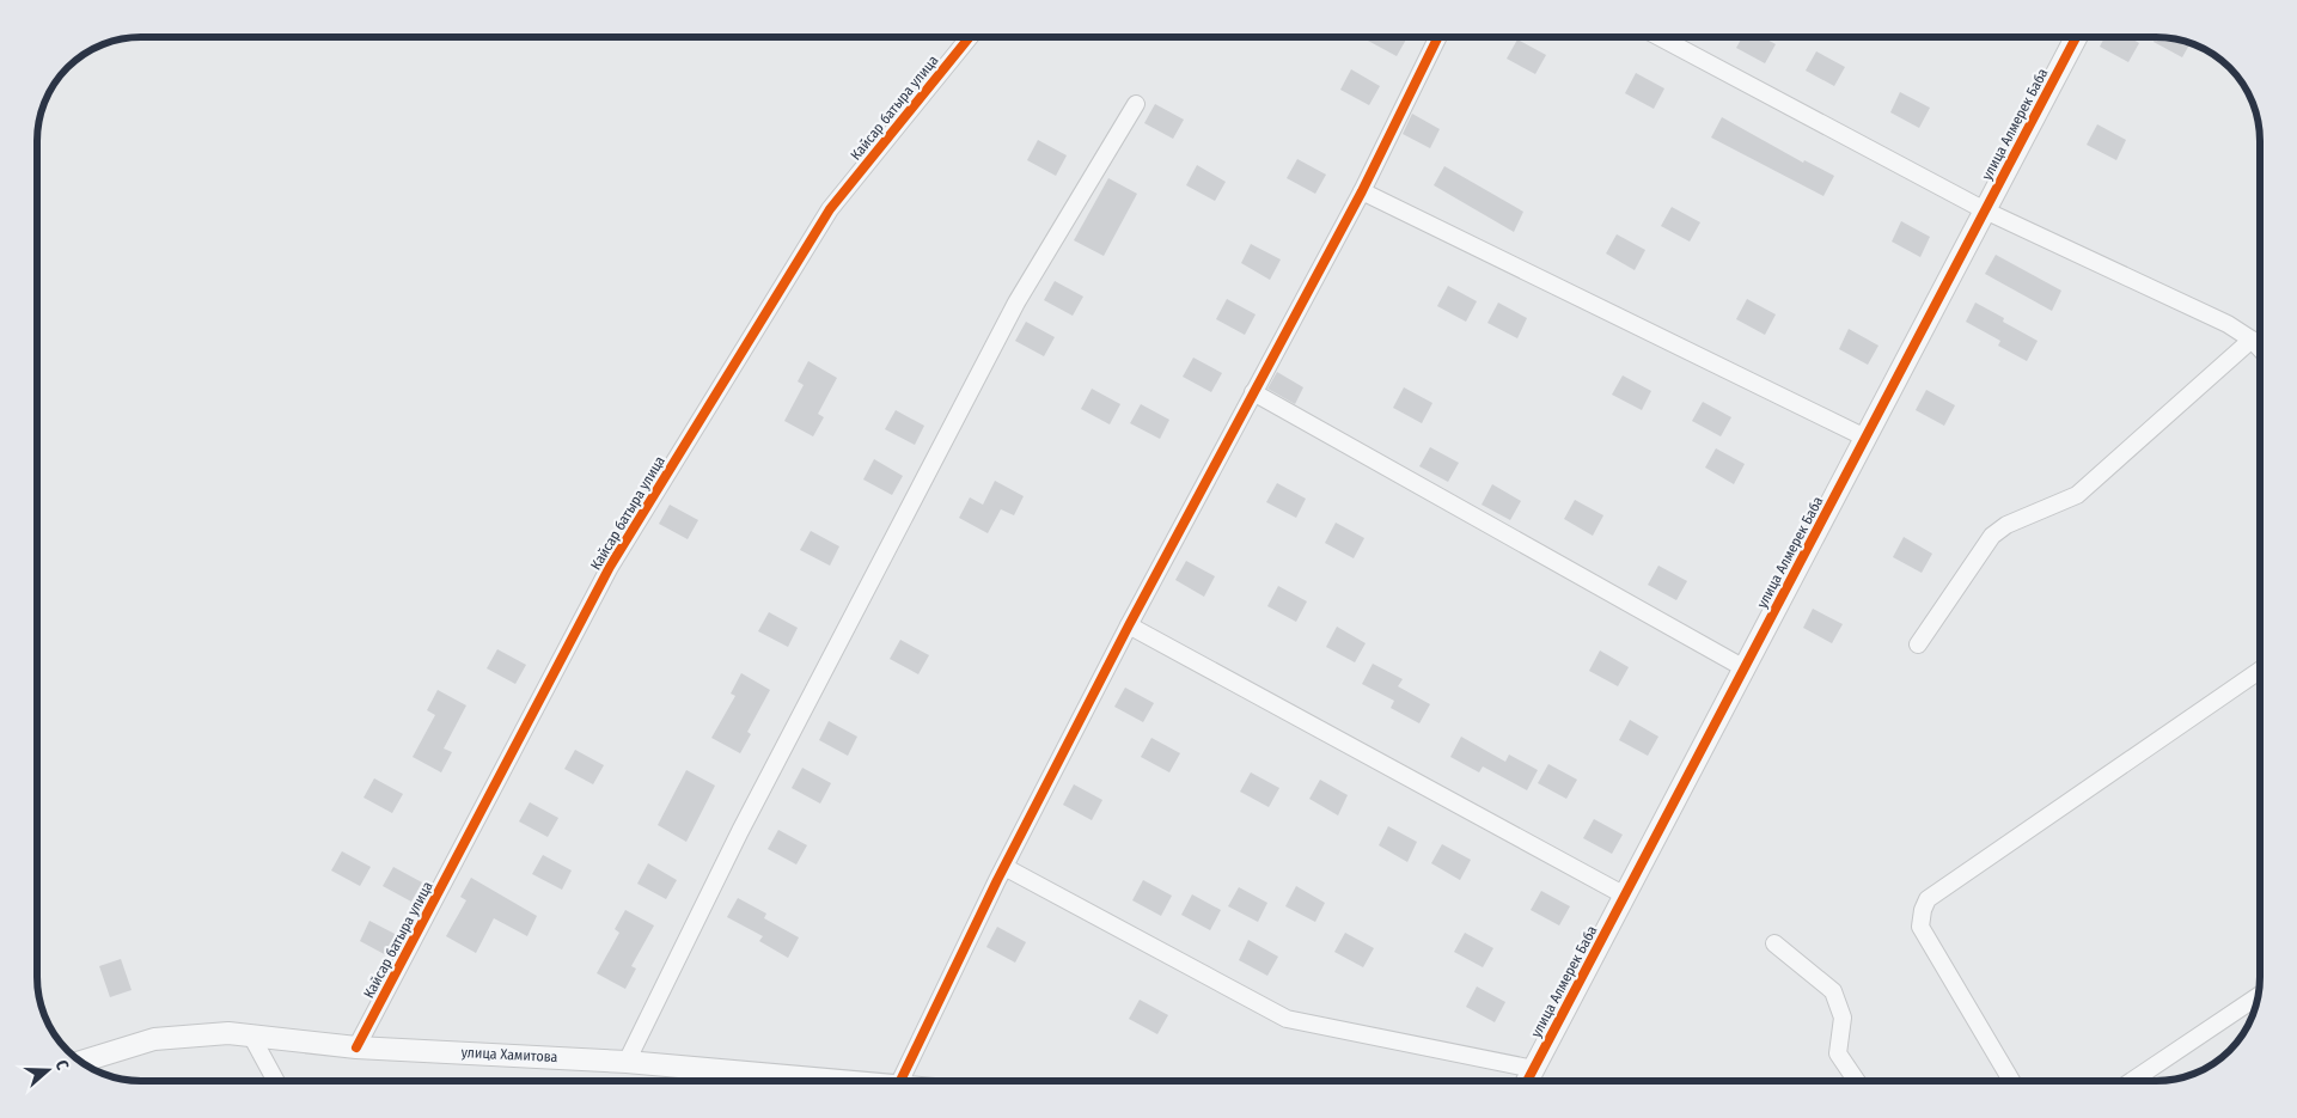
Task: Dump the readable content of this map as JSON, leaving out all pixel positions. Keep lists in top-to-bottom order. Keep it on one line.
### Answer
{"streets":{"street":["Кайсар батыра улица","улица Алмерек Баба","улица Хамитова"]},"crossings":[["Кайсар батыра улица","улица Хамитова"]],"north":"right"}
